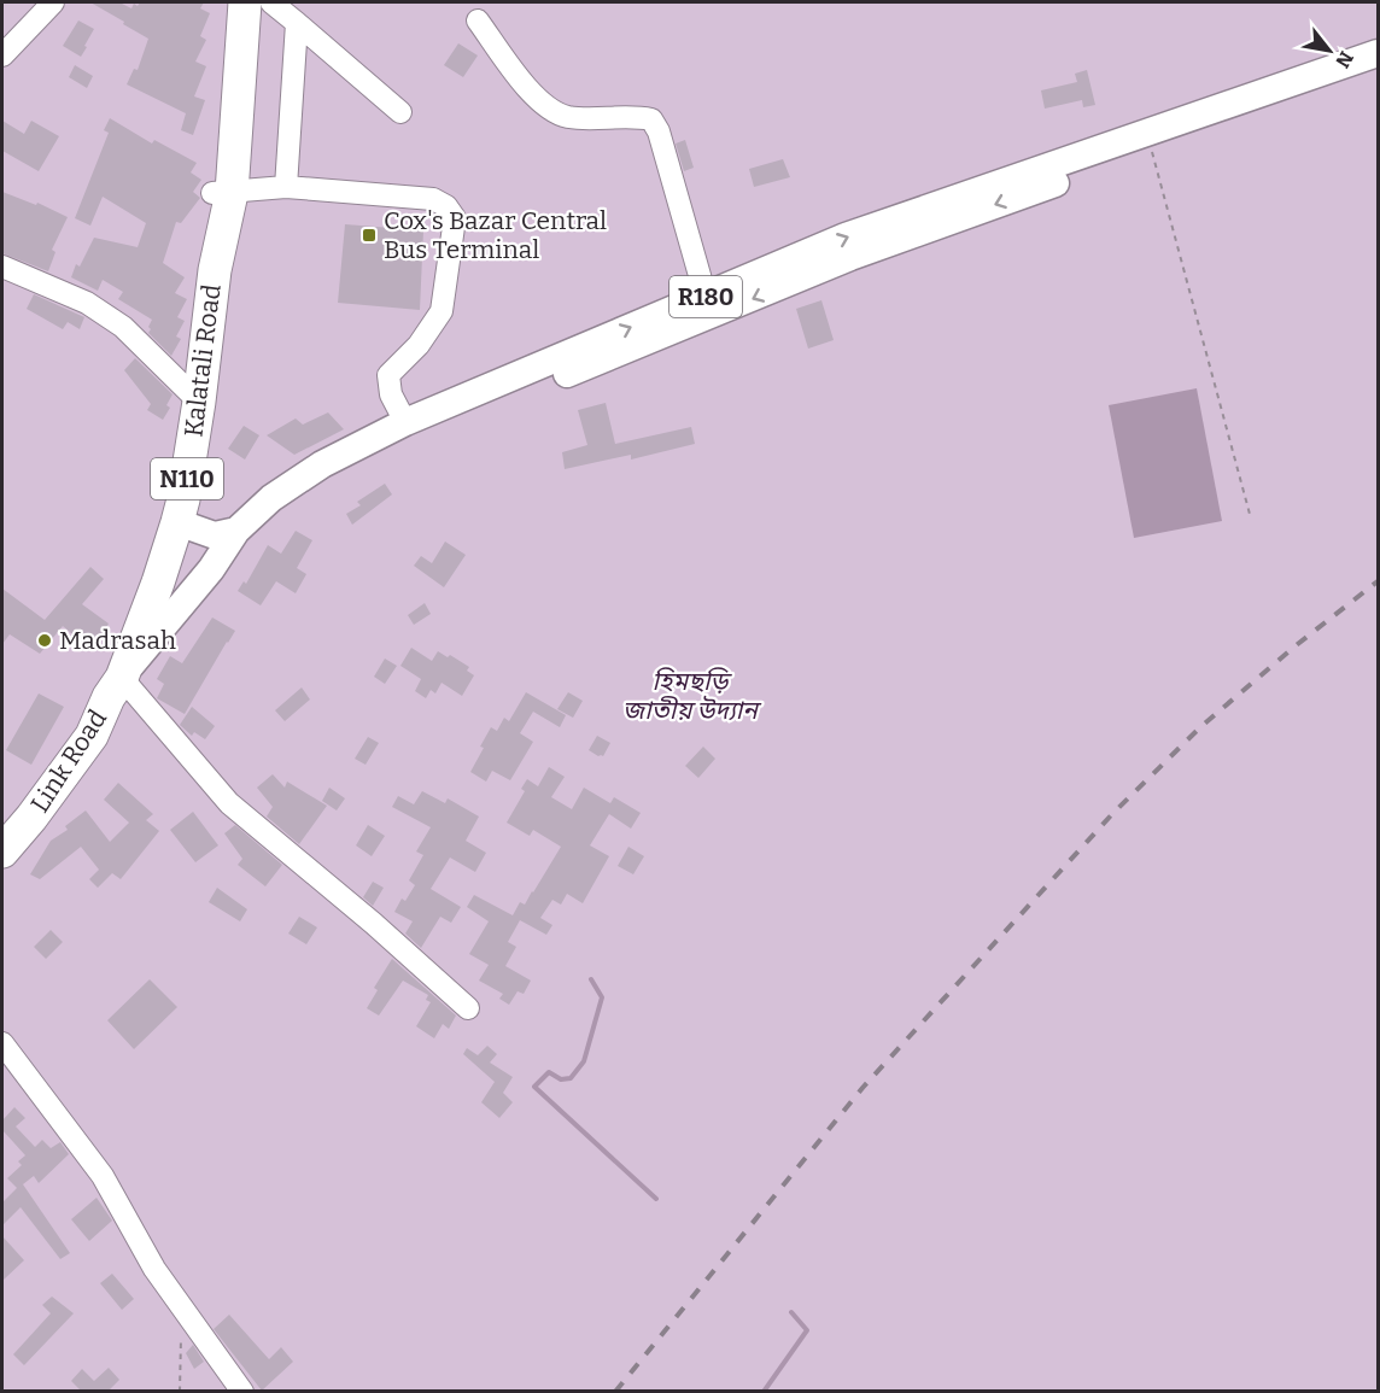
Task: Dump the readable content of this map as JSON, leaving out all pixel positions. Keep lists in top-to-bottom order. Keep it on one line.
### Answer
{"streets":{"highway":["Kalatali Road","N110","Link Road"],"main road":["R180"]},"crossings":[["R180","Kalatali Road"],["R180","Link Road"],["Kalatali Road","Link Road"]],"parks":["হিমছড়ি জাতীয় উদ্যান"],"places":{"transit":["Cox's Bazar Central Bus Terminal"],"other":["Madrasah"]},"north":"bottom right"}
